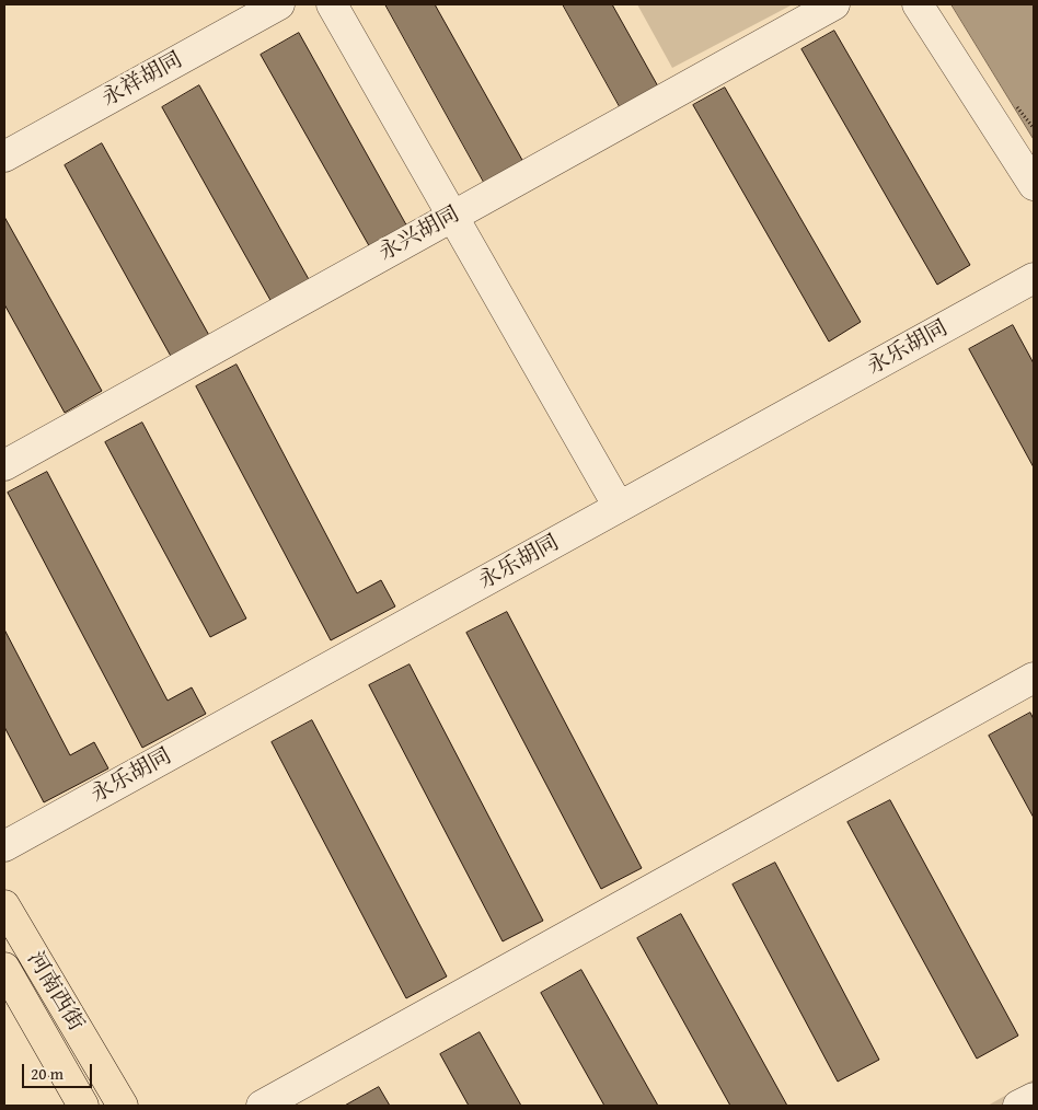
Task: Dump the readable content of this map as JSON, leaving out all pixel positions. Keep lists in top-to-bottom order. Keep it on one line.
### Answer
{"streets":{"main road":["河南西街"],"street":["永祥胡同","永兴胡同","永乐胡同"]},"scale_bar":"20 m"}
